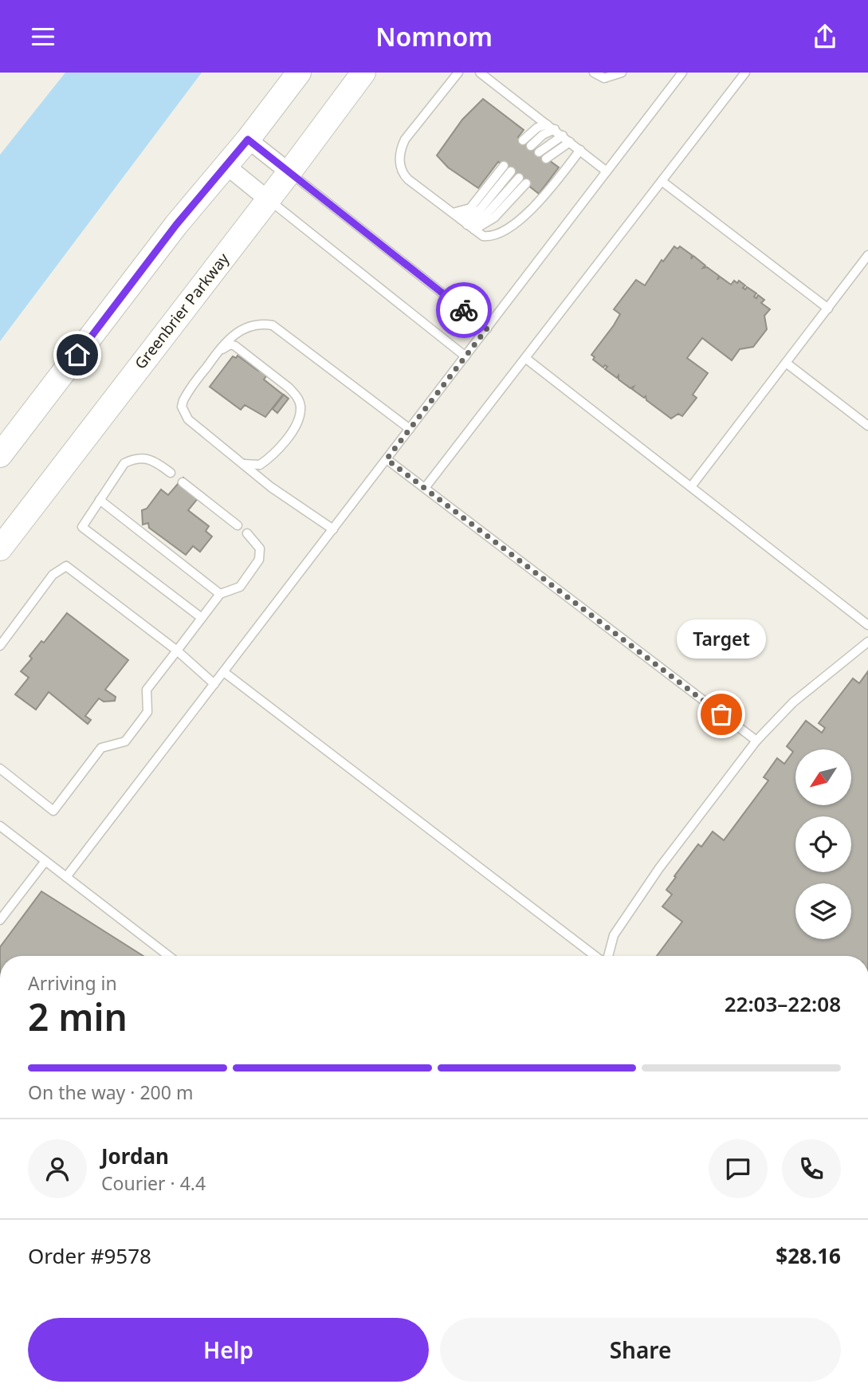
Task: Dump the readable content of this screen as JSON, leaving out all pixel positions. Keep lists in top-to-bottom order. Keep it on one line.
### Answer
{"streets":{"main road":["Greenbrier Parkway"]},"places":["Target"],"north":"bottom left","page":{"header":"Nomnom","bubble":"Target","heading":["2 min","Arriving in","22:03–22:08"],"panel":["Jordan","Courier · 4.4","Order #9578","$28.16"],"bar":"On the way · 200 m","buttons":["Help","Share"]}}
